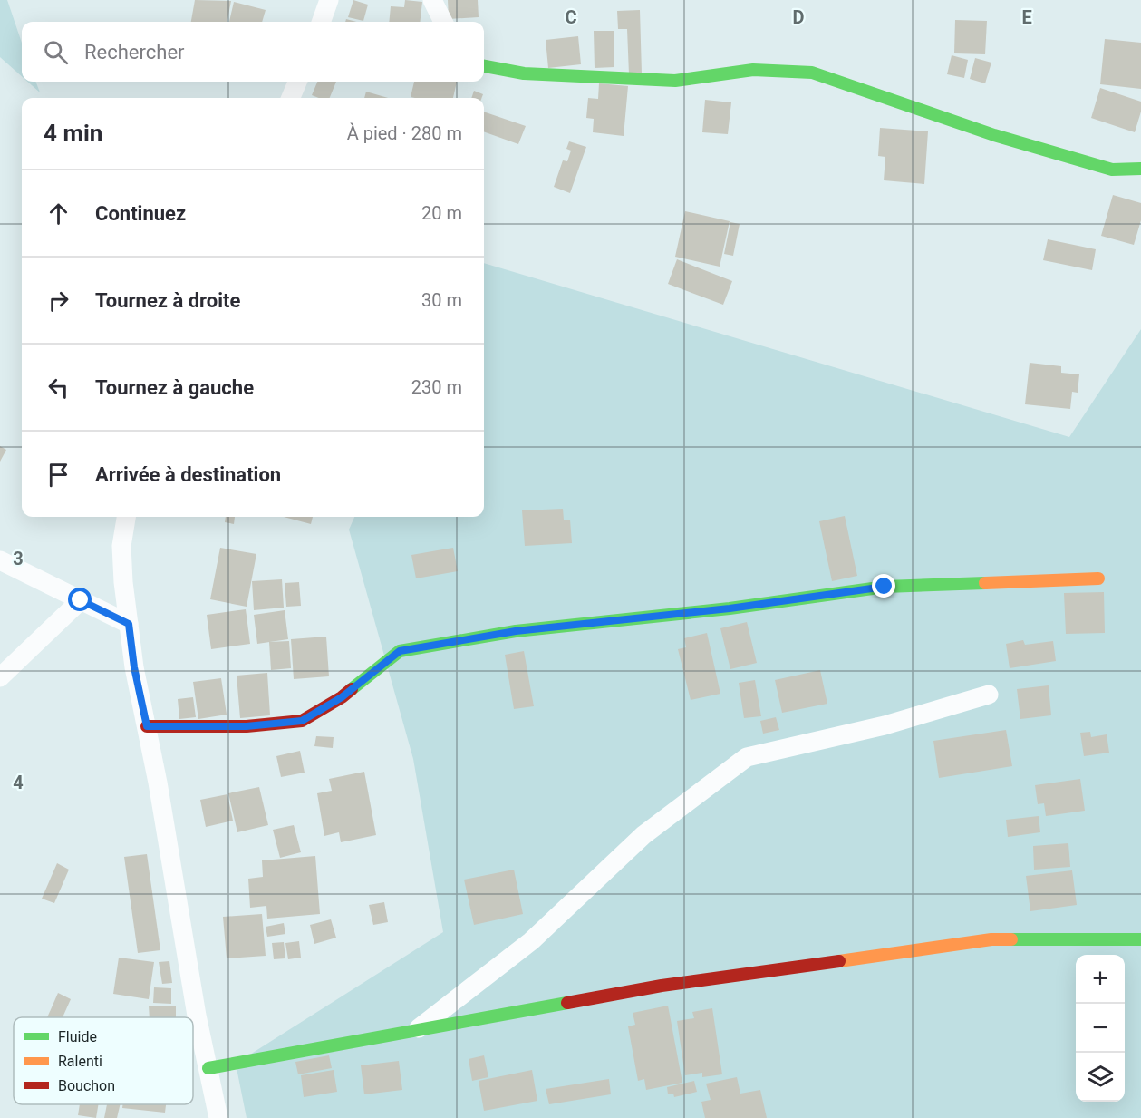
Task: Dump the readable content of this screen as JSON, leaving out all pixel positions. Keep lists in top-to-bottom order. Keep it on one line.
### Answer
{"legend":["Fluide","Ralenti","Bouchon"],"page":{"search":"Rechercher","heading":["4 min","À pied · 280 m"],"list":[["Continuez","20 m"],["Tournez à droite","30 m"],["Tournez à gauche","230 m"],"Arrivée à destination"],"map_buttons":["+","−"]},"grid":{"columns":["C","D","E"],"rows":["3","4"]}}
